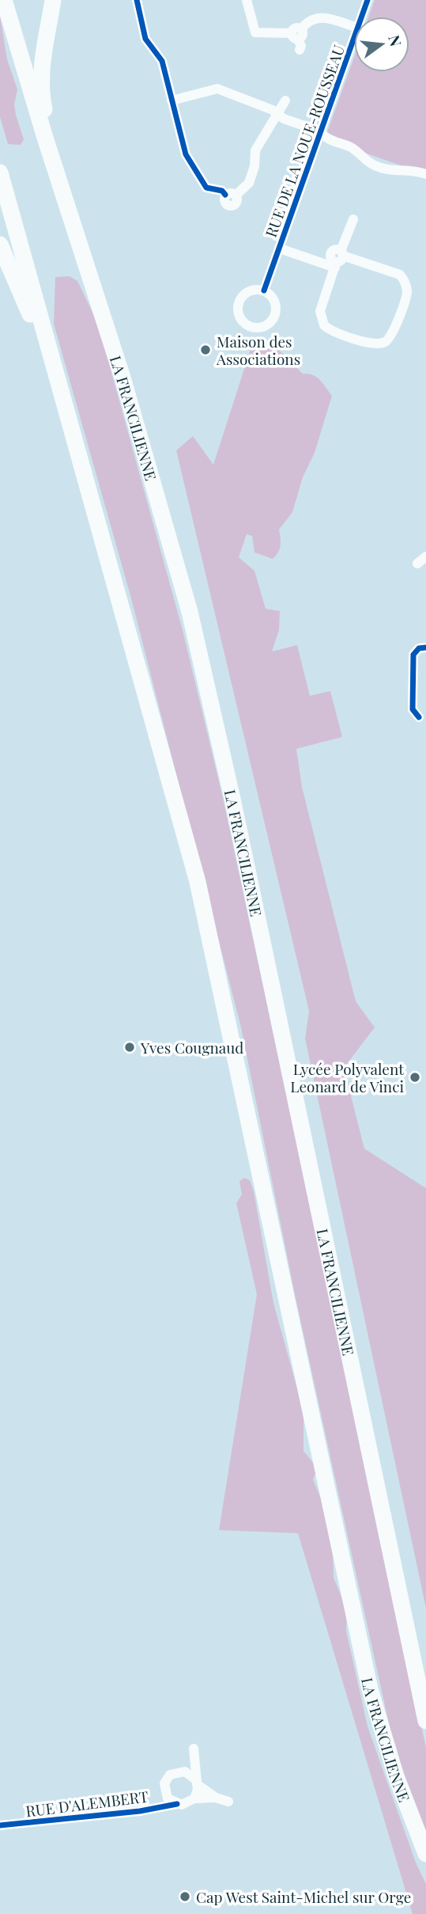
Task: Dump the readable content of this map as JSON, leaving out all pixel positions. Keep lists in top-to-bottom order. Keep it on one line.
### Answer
{"streets":{"highway":["LA FRANCILIENNE"],"street":["RUE DE LA NOUE-ROUSSEAU","RUE D'ALEMBERT"]},"places":["Maison des Associations","Yves Cougnaud","Lycée Polyvalent Leonard de Vinci","Cap West Saint-Michel sur Orge"],"north":"right"}
